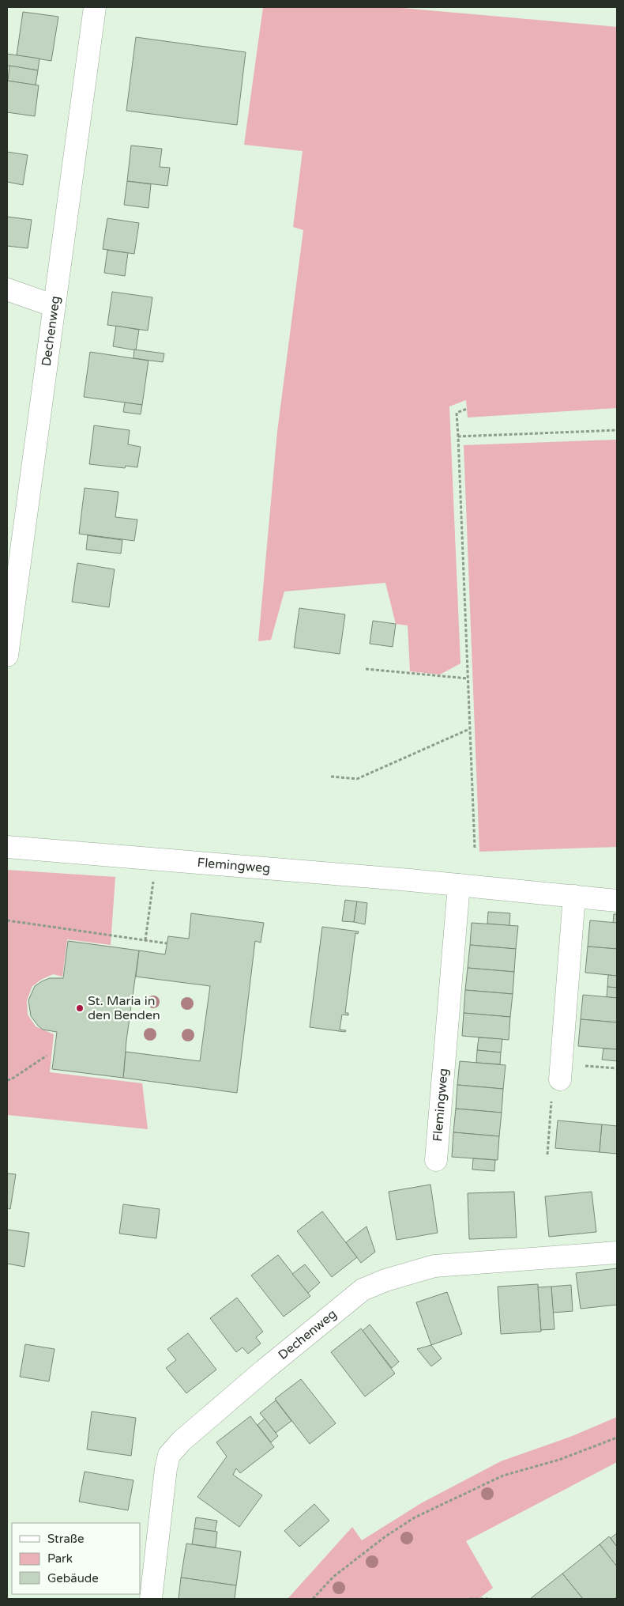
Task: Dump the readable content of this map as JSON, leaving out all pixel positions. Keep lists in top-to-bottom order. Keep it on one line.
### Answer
{"streets":{"street":["Dechenweg","Flemingweg"]},"places":["St. Maria in den Benden"],"legend":["Straße","Park","Gebäude"]}
